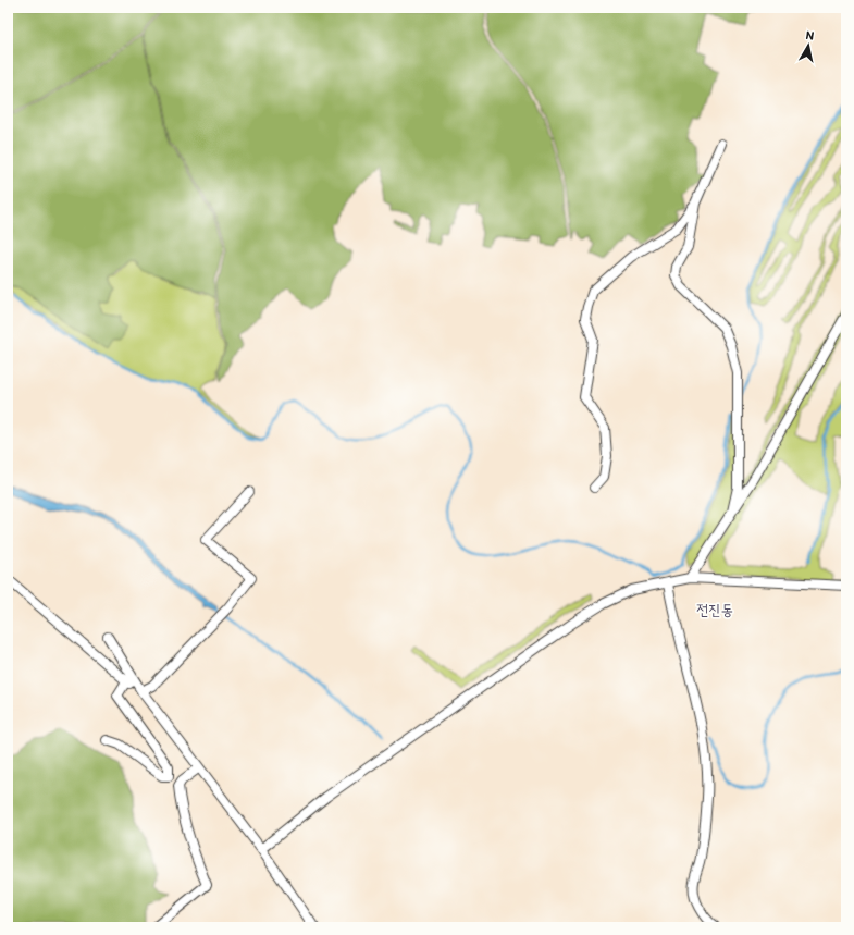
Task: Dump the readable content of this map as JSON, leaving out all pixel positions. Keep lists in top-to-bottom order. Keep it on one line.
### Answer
{"districts":["전진동"],"north":"top"}
